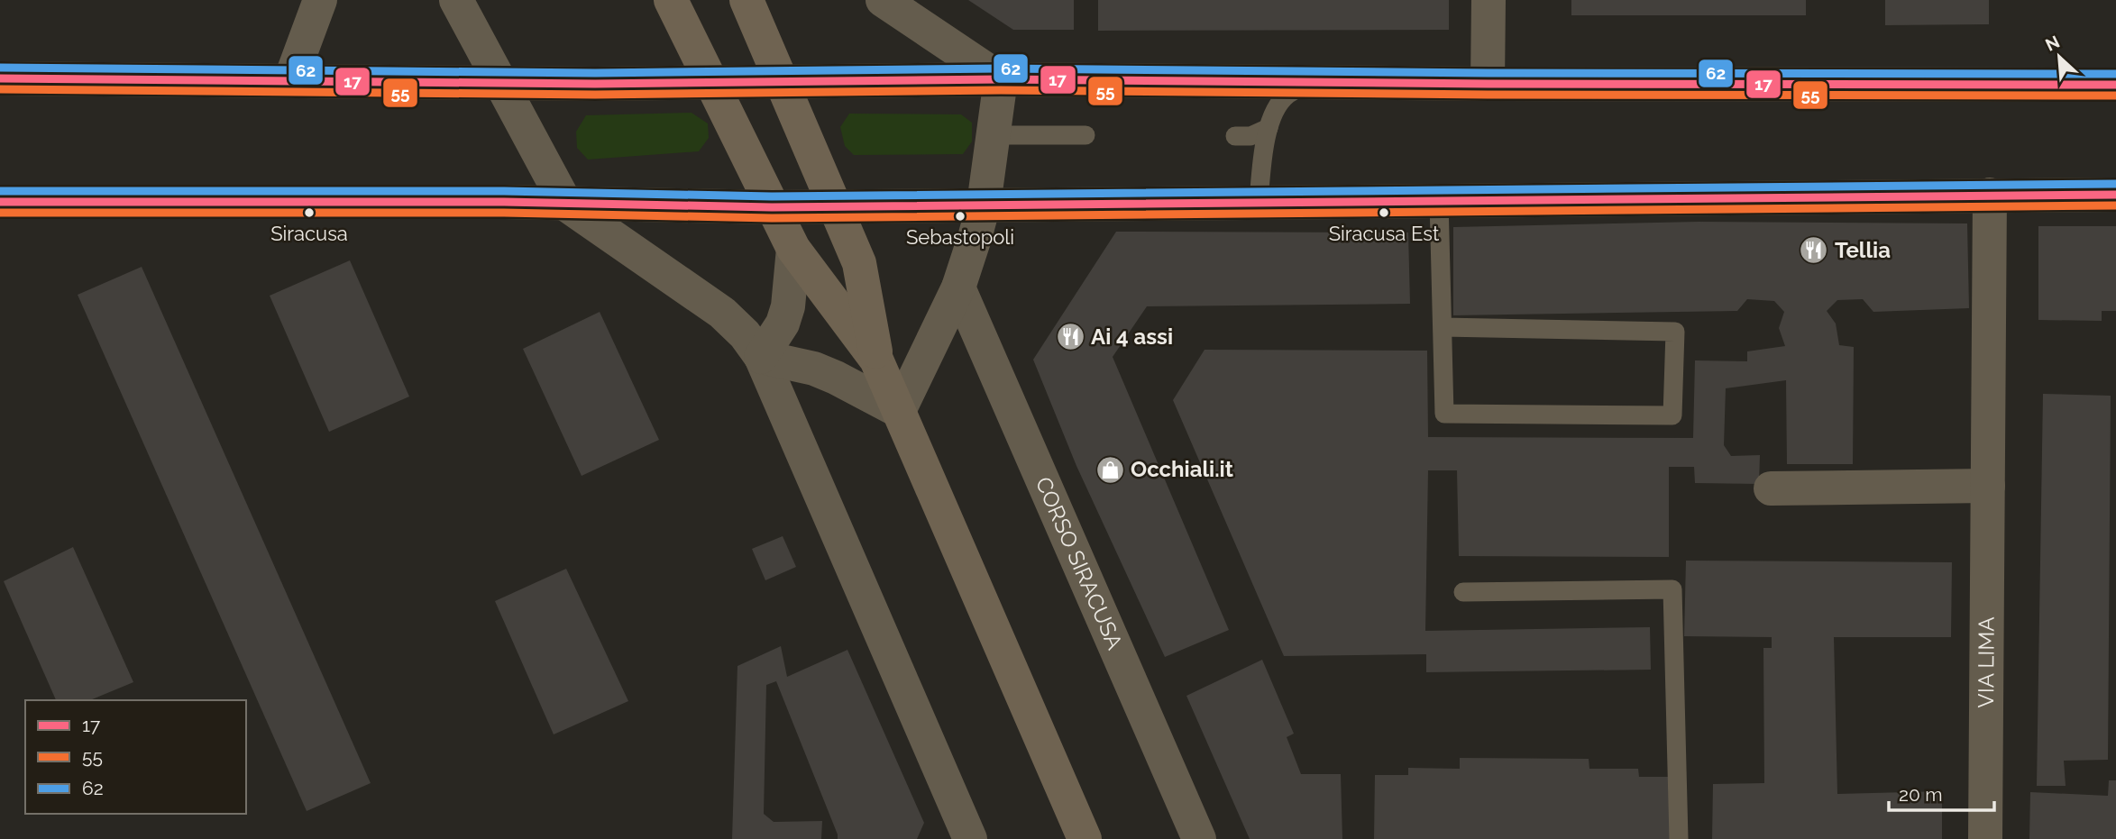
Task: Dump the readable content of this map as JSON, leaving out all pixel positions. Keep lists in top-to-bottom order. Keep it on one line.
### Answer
{"streets":{"street":["CORSO SIRACUSA","VIA LIMA"]},"places":{"other":["Siracusa","Siracusa Est","Sebastopoli"],"restaurant":["Tellia","Ai 4 assi"],"shop":["Occhiali.it"]},"lines":["transit line 62","transit line 17","transit line 55"],"legend":["17","55","62"],"scale_bar":"20 m","north":"top left"}
